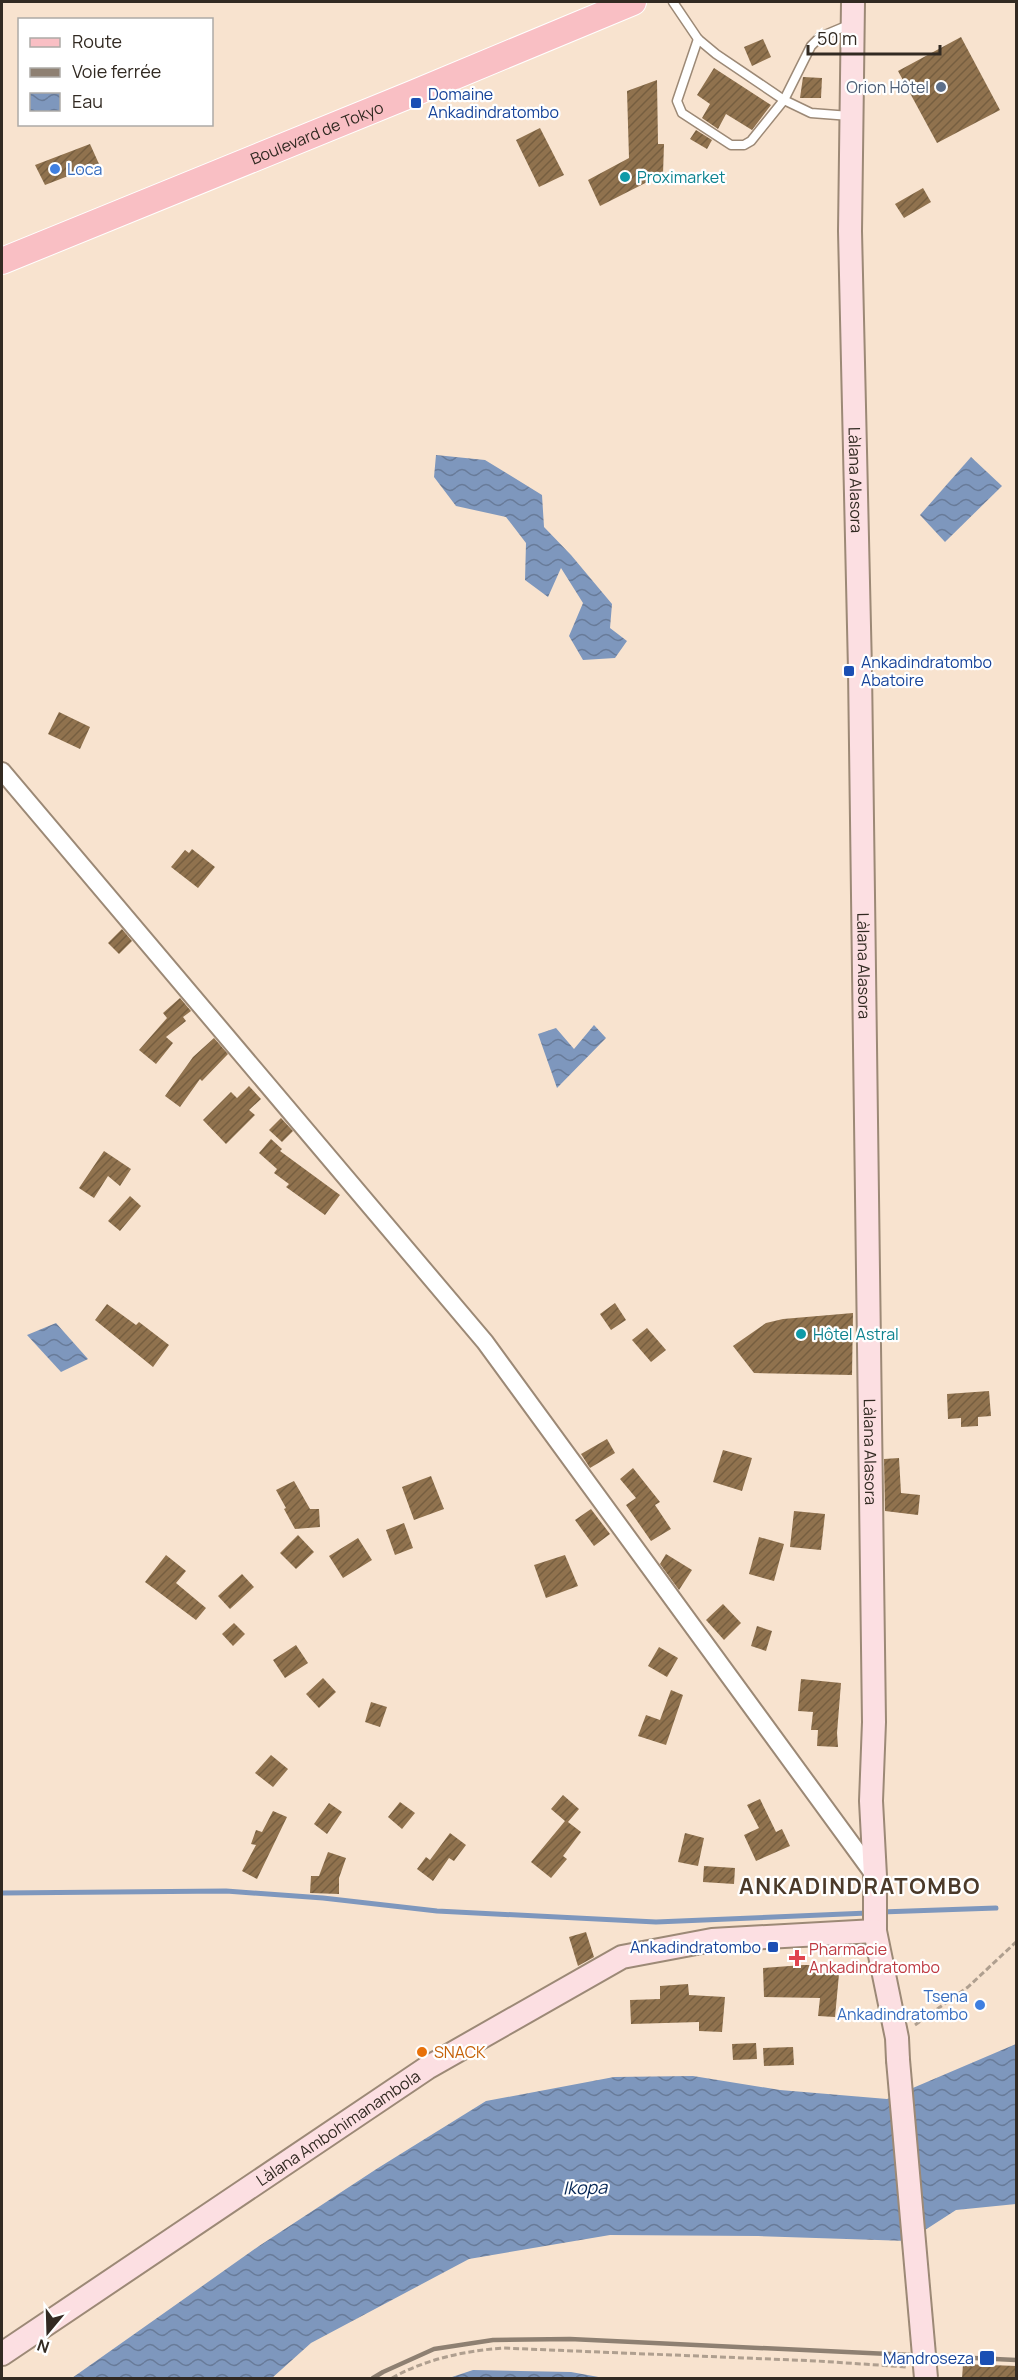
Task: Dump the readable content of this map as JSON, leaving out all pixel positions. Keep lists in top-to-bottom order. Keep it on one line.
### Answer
{"streets":{"main road":["Boulevard de Tokyo"],"street":["Làlana Alasora","Làlana Ambohimanambola"]},"crossings":[["Làlana Alasora","Làlana Ambohimanambola"]],"districts":["ANKADINDRATOMBO"],"water":["Ikopa"],"places":{"other":["Orion Hôtel","Loca","Proximarket","Hôtel Astral","Tsena Ankadindratombo","SNACK"],"transit":["Domaine Ankadindratombo","Ankadindratombo Abatoire","Ankadindratombo","Mandroseza"],"health":["Pharmacie Ankadindratombo"]},"legend":["Route","Voie ferrée","Eau"],"scale_bar":"50 m","north":"bottom"}
